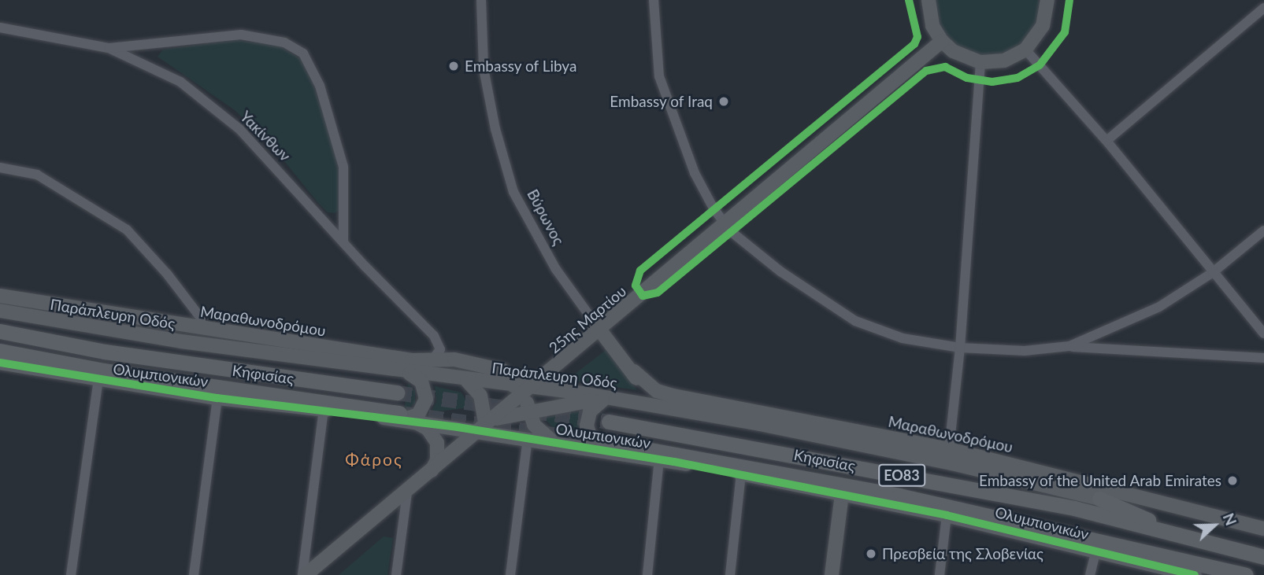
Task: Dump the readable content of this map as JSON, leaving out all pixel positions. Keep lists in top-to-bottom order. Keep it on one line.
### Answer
{"streets":{"main road":["Κηφισίας","ΕΟ83"],"street":["Υακίνθων","Βύρωνος","Παράπλευρη Οδός","25ης Μαρτίου","Μαραθωνοδρόμου","Ολυμπιονικών"]},"crossings":[["Υακίνθων","Μαραθωνοδρόμου"],["Βύρωνος","Παράπλευρη Οδός"],["Βύρωνος","25ης Μαρτίου"],["Βύρωνος","Μαραθωνοδρόμου"],["Παράπλευρη Οδός","25ης Μαρτίου"],["Παράπλευρη Οδός","Μαραθωνοδρόμου"],["25ης Μαρτίου","Ολυμπιονικών"],["Κηφισίας","Ολυμπιονικών"]],"districts":["Φάρος"],"places":["Embassy of Libya","Embassy of Iraq","Embassy of the United Arab Emirates","Πρεσβεία της Σλοβενίας"],"north":"right"}
